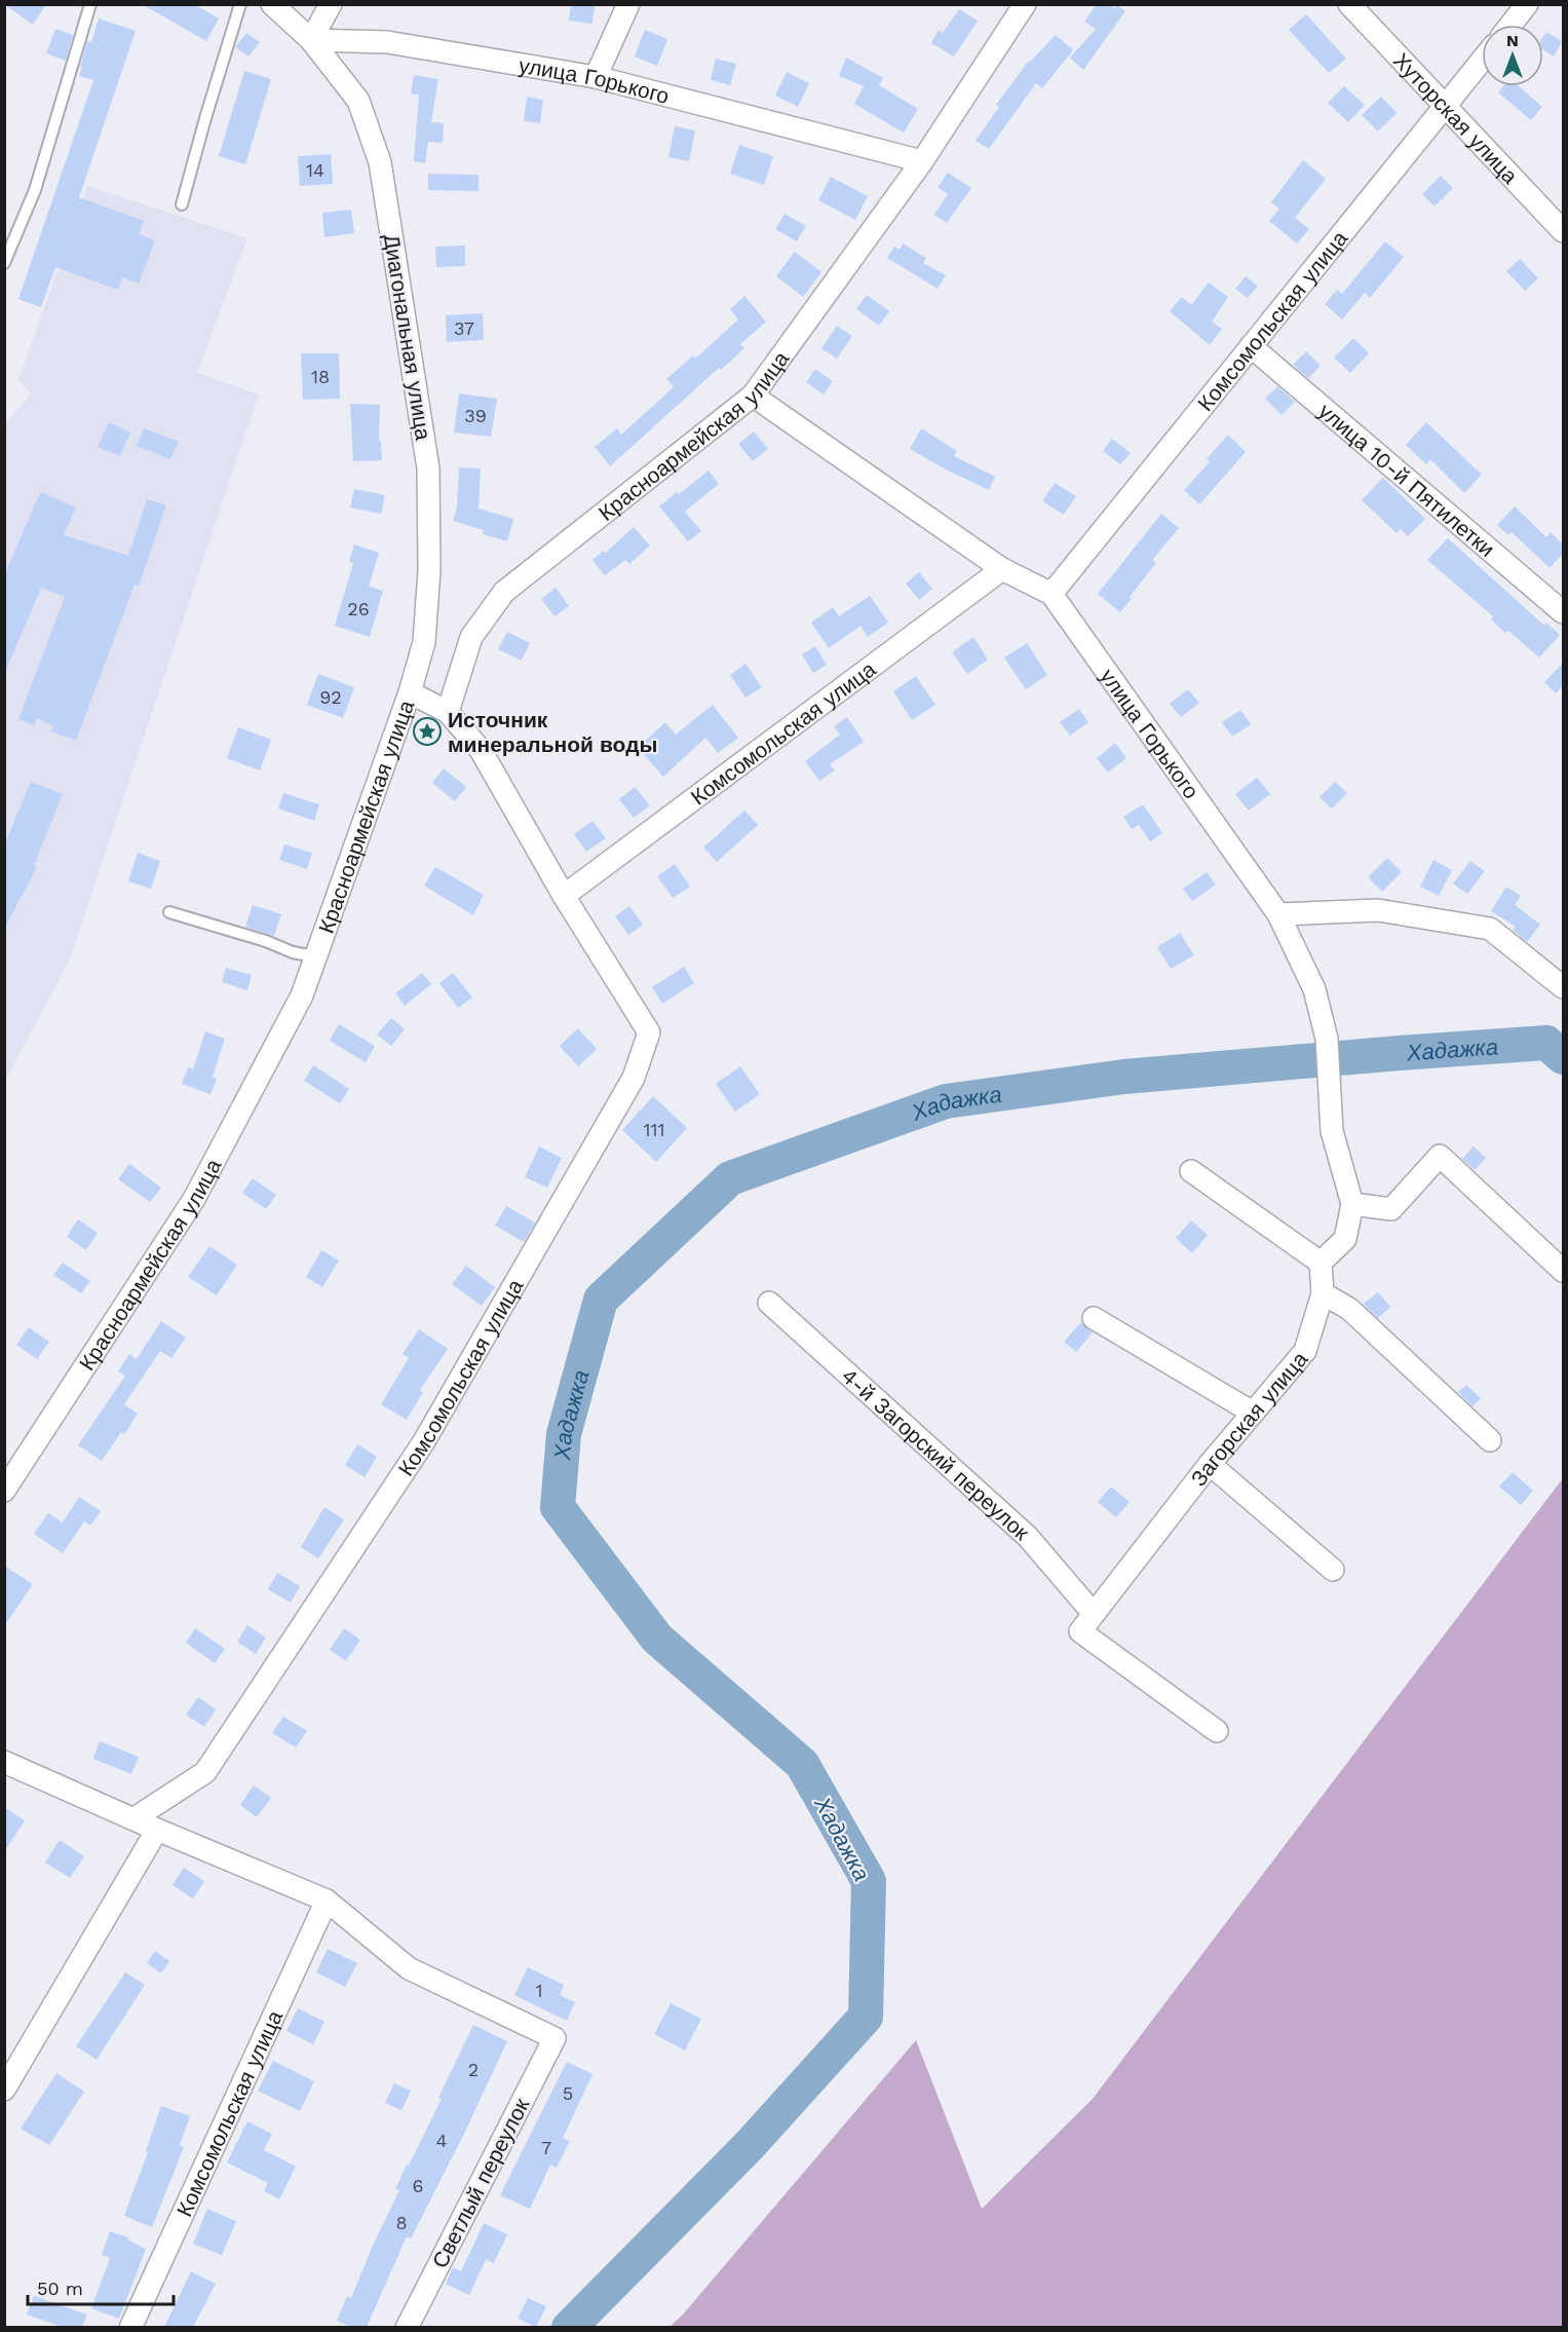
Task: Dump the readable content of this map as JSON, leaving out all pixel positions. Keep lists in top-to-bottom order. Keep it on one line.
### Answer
{"streets":{"street":["улица Горького","Хуторская улица","Комсомольская улица","Диагональная улица","Красноармейская улица","улица 10-й Пятилетки","Загорская улица","4-й Загорский переулок","Светлый переулок"]},"crossings":[["улица Горького","Комсомольская улица"],["улица Горького","Диагональная улица"],["улица Горького","Красноармейская улица"],["Хуторская улица","Комсомольская улица"],["Комсомольская улица","Красноармейская улица"],["Комсомольская улица","улица 10-й Пятилетки"],["Комсомольская улица","Светлый переулок"],["Диагональная улица","Красноармейская улица"],["Загорская улица","4-й Загорский переулок"]],"water":["Хадажка"],"places":{"place":["Источник минеральной воды"]},"house_numbers":["14","37","18","39","26","92","111","1","2","5","4","7","6","8"],"scale_bar":"50 m","north":"top"}
